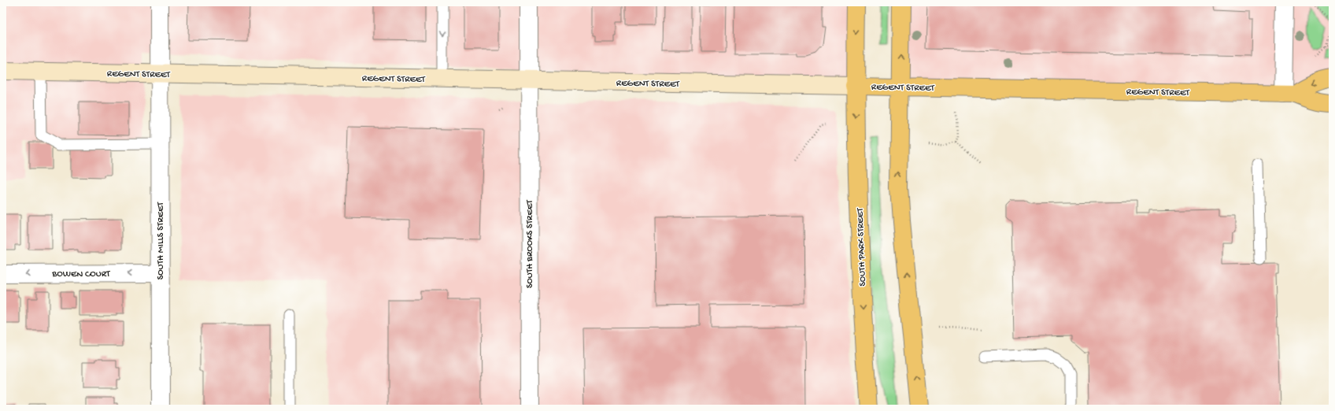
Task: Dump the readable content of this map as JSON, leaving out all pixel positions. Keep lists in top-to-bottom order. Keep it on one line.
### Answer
{"streets":{"main road":["REGENT STREET","SOUTH PARK STREET"],"street":["SOUTH MILLS STREET","SOUTH BROOKS STREET","BOWEN COURT"]},"crossings":[["REGENT STREET","SOUTH MILLS STREET"],["REGENT STREET","SOUTH BROOKS STREET"],["REGENT STREET","SOUTH PARK STREET"],["SOUTH MILLS STREET","BOWEN COURT"]],"one_way":["BOWEN COURT"]}
